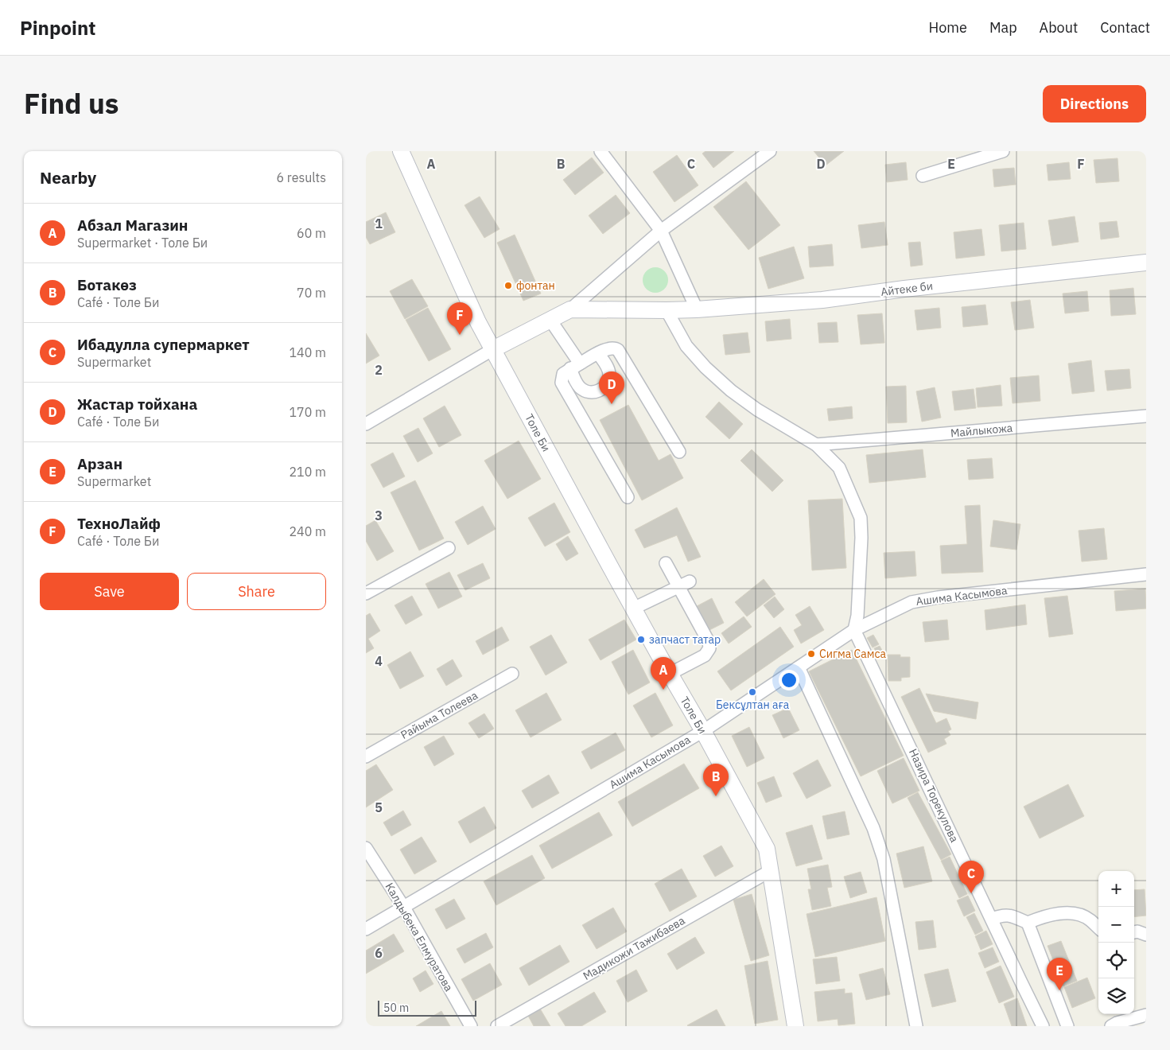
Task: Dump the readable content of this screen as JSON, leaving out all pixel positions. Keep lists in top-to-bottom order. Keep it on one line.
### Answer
{"streets":{"street":["Айтеке би","Майлыкожа","Толе Би","Ашима Касымова","Райыма Толеева","Назира Торекулова","Калдыбека Елмуратова","Мадикожи Тажибаева"]},"crossings":[["Толе Би","Ашима Касымова"],["Толе Би","Мадикожи Тажибаева"],["Ашима Касымова","Назира Торекулова"],["Ашима Касымова","Калдыбека Елмуратова"]],"places":["фонтан","запчаст татар","Сигма Самса","Бексұлтан аға"],"scale_bar":"50 m","page":{"header":"Pinpoint","nav":["Home","Map","About","Contact"],"title":"Find us","buttons":["Directions",["Save","Share"]],"heading":["Nearby","6 results"],"list":[{"mark":"A","name":"Абзал Магазин","note":"Supermarket · Толе Би","value":"60 m"},{"mark":"B","name":"Ботакөз","note":"Café · Толе Би","value":"70 m"},{"mark":"C","name":"Ибадулла супермаркет","note":"Supermarket","value":"140 m"},{"mark":"D","name":"Жастар тойхана","note":"Café · Толе Би","value":"170 m"},{"mark":"E","name":"Арзан","note":"Supermarket","value":"210 m"},{"mark":"F","name":"ТехноЛайф","note":"Café · Толе Би","value":"240 m"}],"pins":["F","D","A","B","C","E"],"map_buttons":["+","−"],"scale":"50 m"},"grid":{"columns":["A","B","C","D","E","F"],"rows":["1","2","3","4","5","6"]}}
